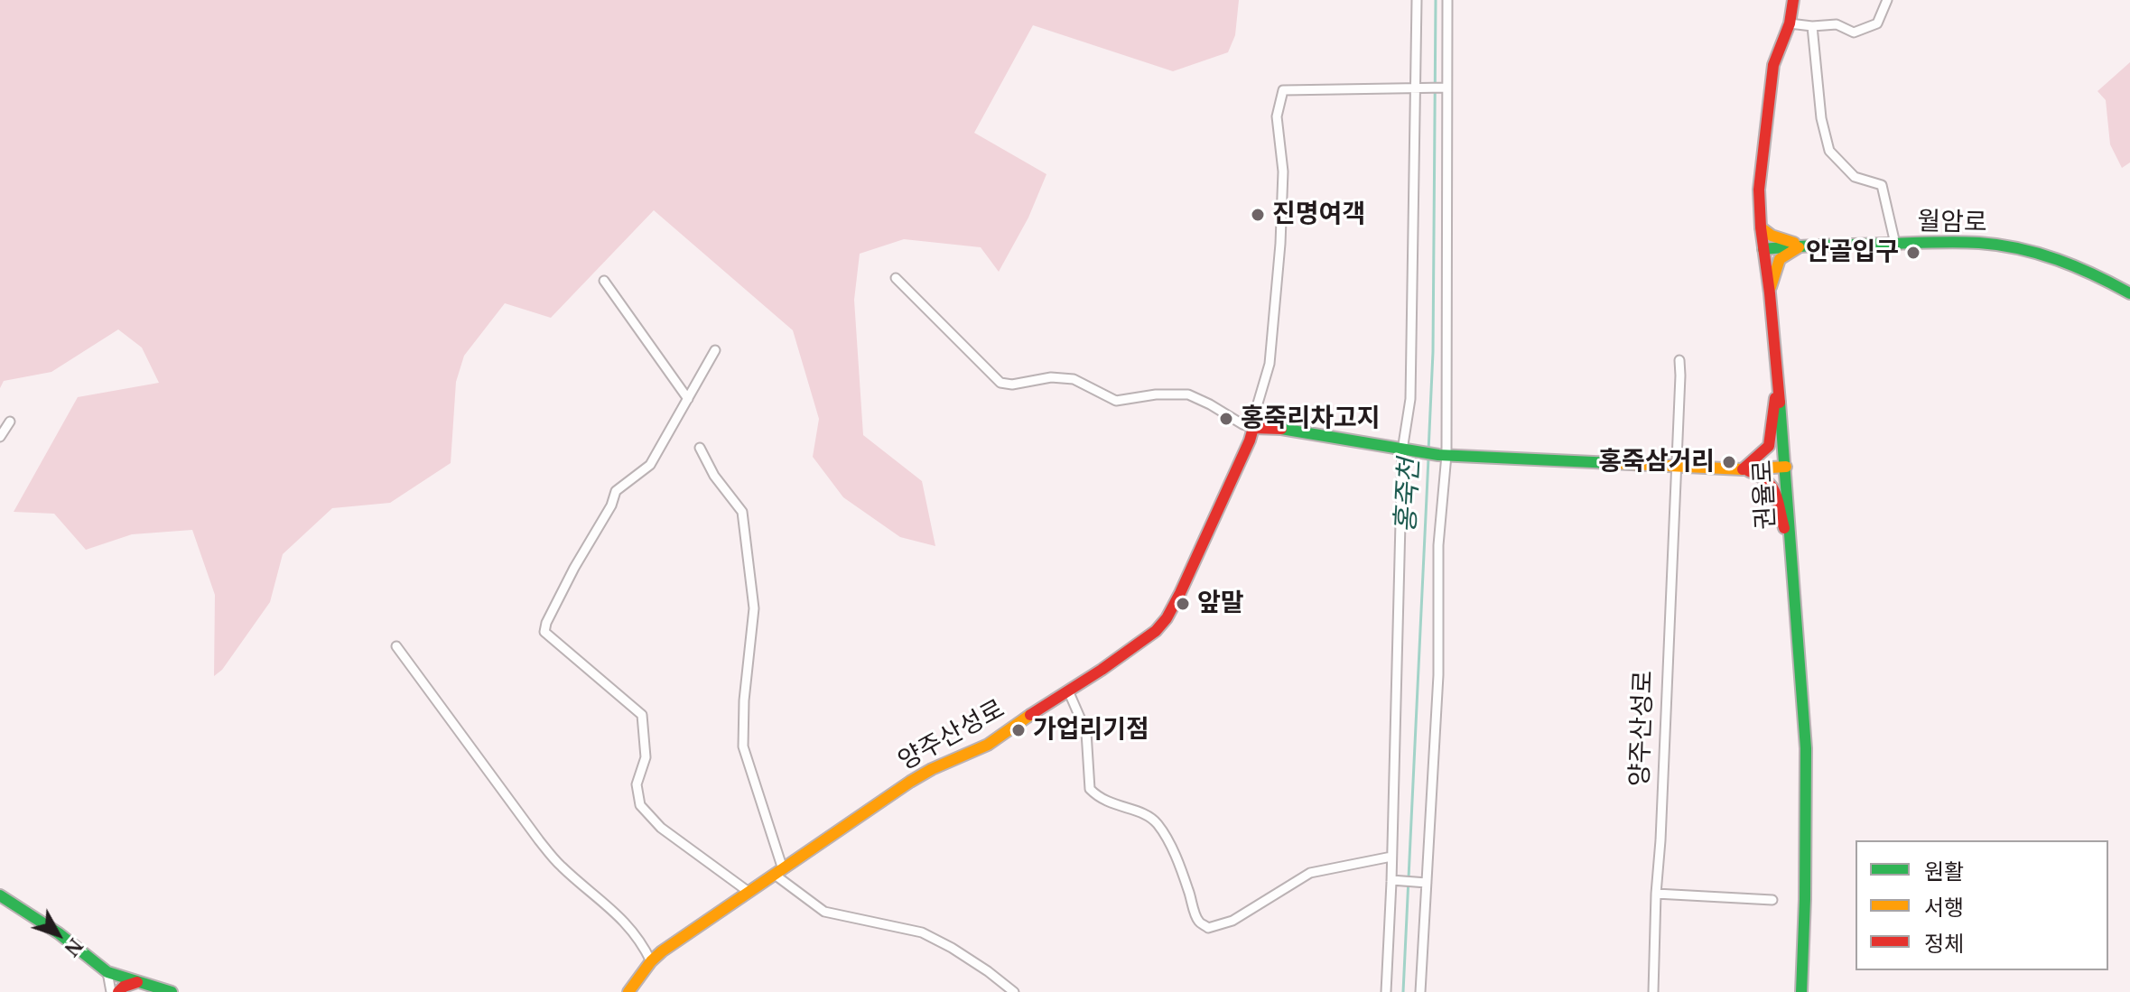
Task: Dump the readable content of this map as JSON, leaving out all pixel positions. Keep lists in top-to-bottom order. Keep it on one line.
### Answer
{"streets":{"street":["월암로","권율로","양주산성로"]},"crossings":[["월암로","권율로"]],"water":["홍죽천"],"places":["진명여객","안골입구","홍죽리차고지","홍죽삼거리","앞말","가업리기점"],"legend":["원활","서행","정체"],"north":"bottom right"}
